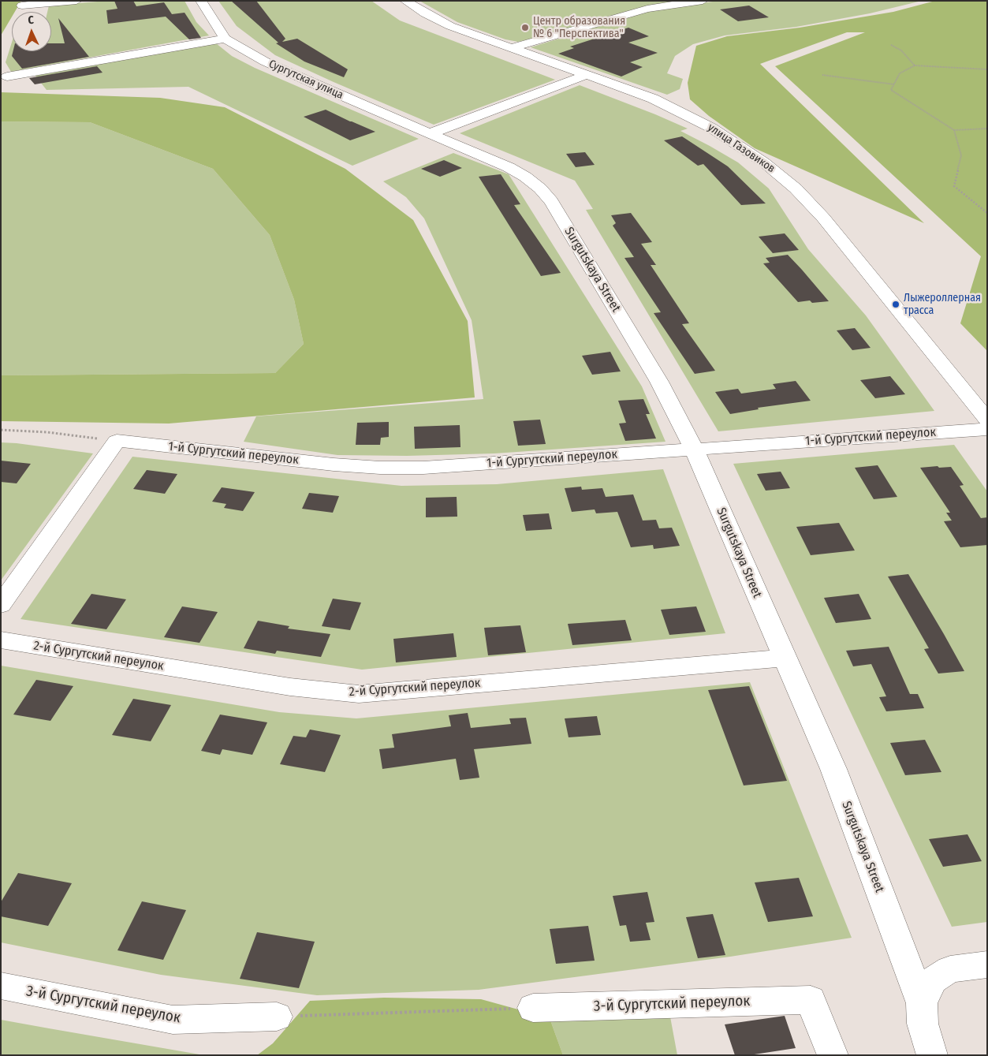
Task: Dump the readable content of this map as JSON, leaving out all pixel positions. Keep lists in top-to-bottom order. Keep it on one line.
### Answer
{"streets":{"street":["Сургутская улица","улица Газовиков","Surgutskaya Street","1-й Сургутский переулок","2-й Сургутский переулок","3-й Сургутский переулок"]},"crossings":[["Сургутская улица","Surgutskaya Street"],["Surgutskaya Street","1-й Сургутский переулок"],["Surgutskaya Street","2-й Сургутский переулок"]],"places":["Центр образования № 6 \"Перспектива\"","Лыжероллерная трасса"],"north":"top"}
